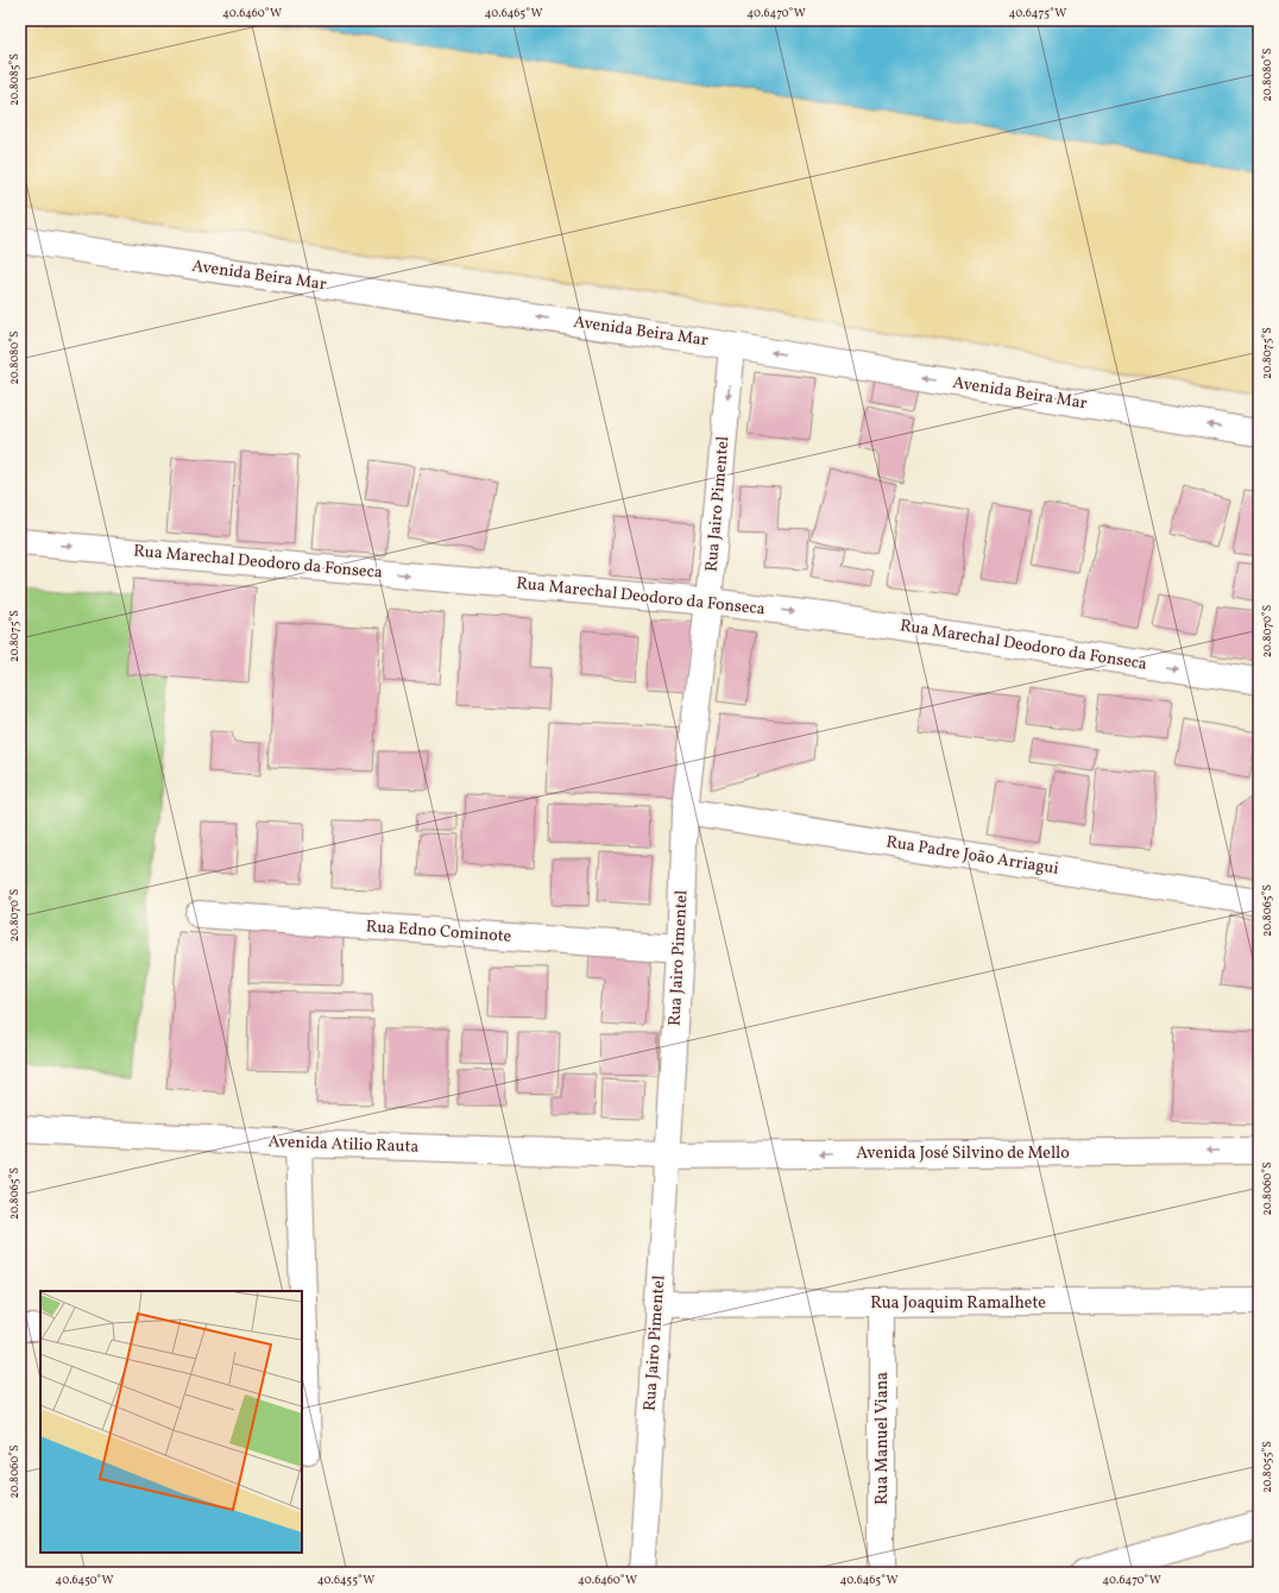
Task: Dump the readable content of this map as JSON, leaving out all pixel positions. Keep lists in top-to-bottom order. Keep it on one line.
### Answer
{"streets":{"street":["Avenida Beira Mar","Rua Jairo Pimentel","Rua Marechal Deodoro da Fonseca","Rua Padre João Arriagui","Rua Edno Cominote","Avenida Atilio Rauta","Avenida José Silvino de Mello","Rua Joaquim Ramalhete","Rua Manuel Viana"]},"crossings":[["Avenida Beira Mar","Rua Jairo Pimentel"],["Rua Jairo Pimentel","Rua Marechal Deodoro da Fonseca"],["Rua Jairo Pimentel","Rua Padre João Arriagui"],["Rua Jairo Pimentel","Rua Edno Cominote"],["Rua Jairo Pimentel","Avenida Atilio Rauta"],["Rua Jairo Pimentel","Avenida José Silvino de Mello"],["Rua Jairo Pimentel","Rua Joaquim Ramalhete"],["Avenida Atilio Rauta","Avenida José Silvino de Mello"],["Rua Joaquim Ramalhete","Rua Manuel Viana"]],"one_way":["Avenida Beira Mar","Rua Marechal Deodoro da Fonseca","Avenida José Silvino de Mello"],"coordinates":["40.6460°W","40.6465°W","40.6470°W","40.6475°W","20.8080°S","20.8085°S","20.8075°S","20.8070°S","20.8065°S","20.8060°S","20.8055°S","40.6450°W","40.6455°W"]}
